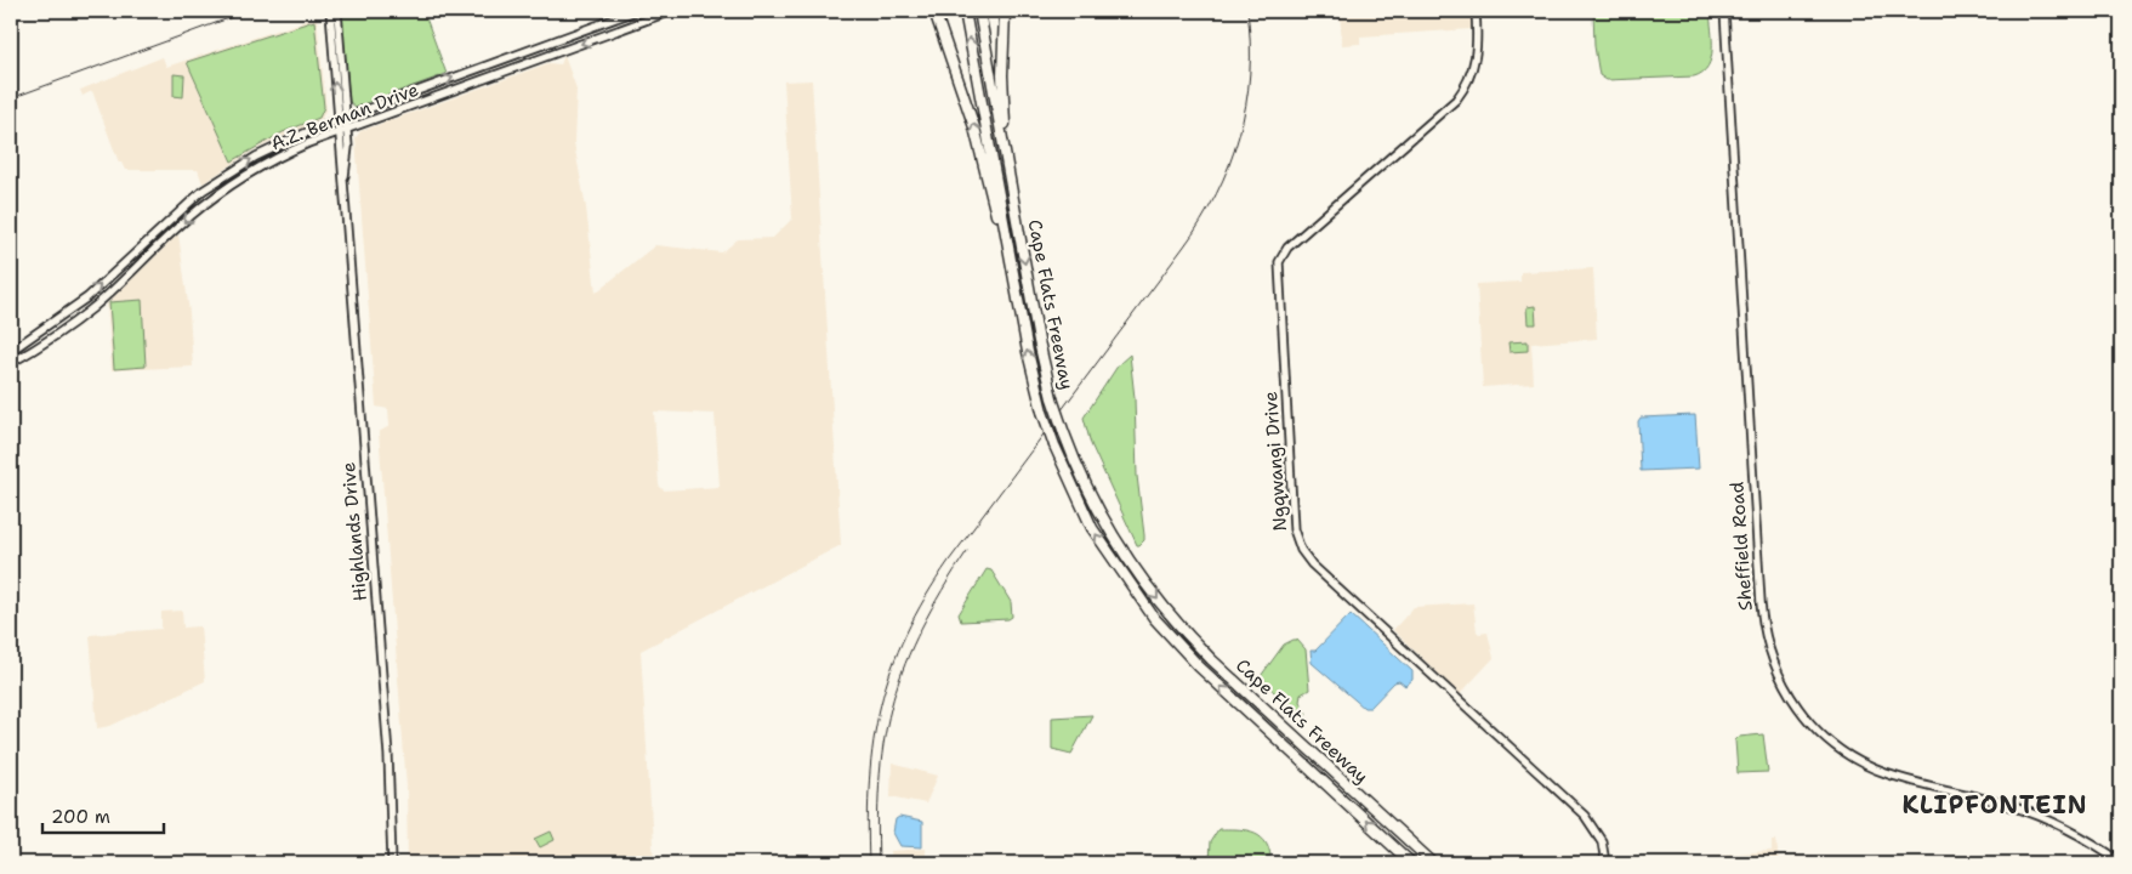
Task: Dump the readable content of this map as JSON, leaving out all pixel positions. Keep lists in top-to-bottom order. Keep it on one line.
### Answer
{"streets":{"highway":["Cape Flats Freeway"],"main road":["A.Z. Berman Drive","Ngqwangi Drive","Highlands Drive","Sheffield Road"]},"crossings":[["A.Z. Berman Drive","Highlands Drive"]],"districts":["KLIPFONTEIN"],"scale_bar":"200 m"}
